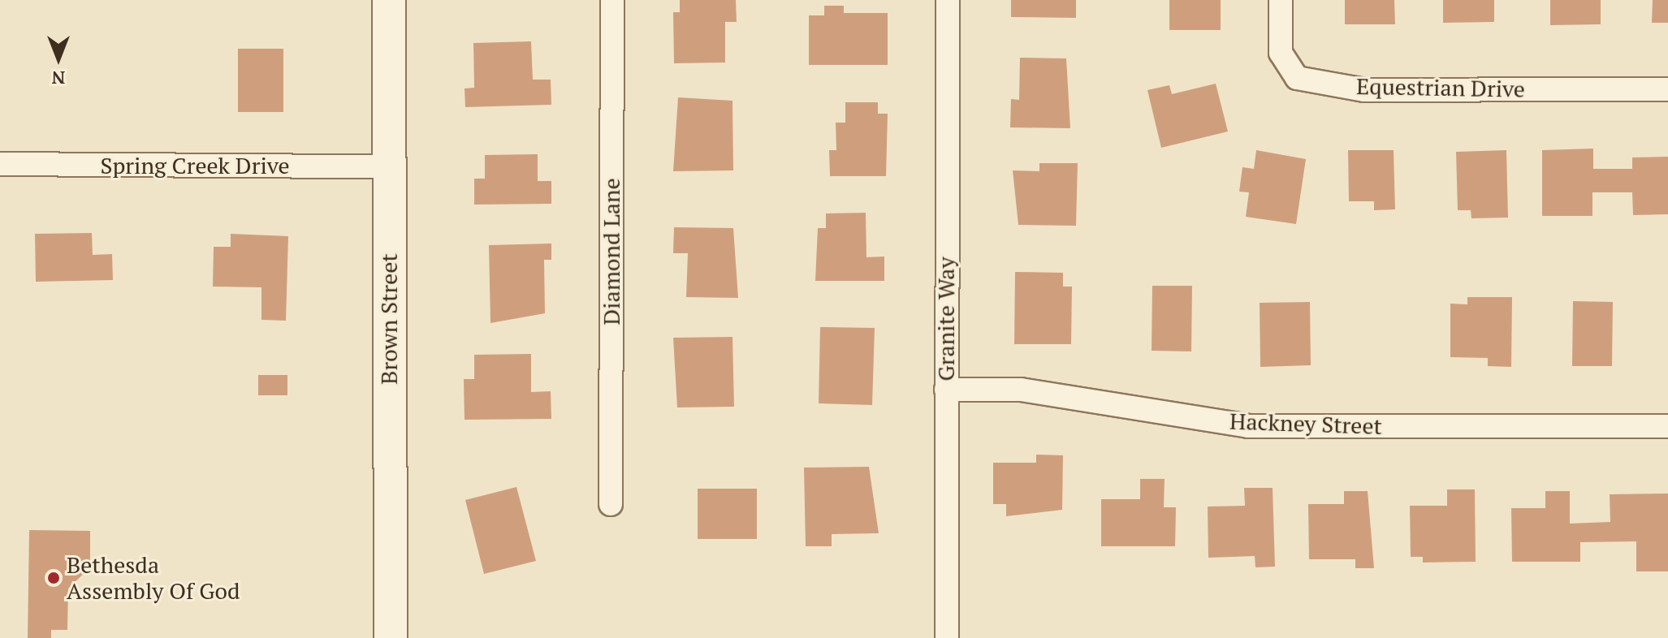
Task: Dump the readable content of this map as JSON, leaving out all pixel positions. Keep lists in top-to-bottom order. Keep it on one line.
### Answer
{"streets":{"main road":["Brown Street"],"street":["Equestrian Drive","Spring Creek Drive","Diamond Lane","Granite Way","Hackney Street"]},"crossings":[["Spring Creek Drive","Brown Street"],["Granite Way","Hackney Street"]],"places":["Bethesda Assembly Of God"],"north":"bottom"}
